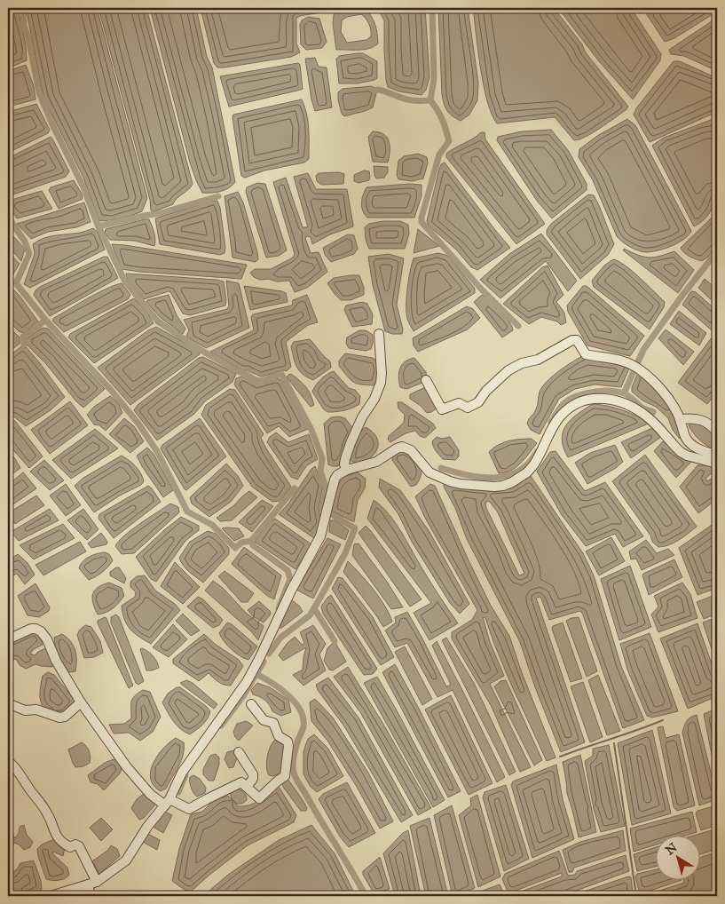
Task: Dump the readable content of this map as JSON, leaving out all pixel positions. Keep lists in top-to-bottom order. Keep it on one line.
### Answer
{"north":"top left"}
